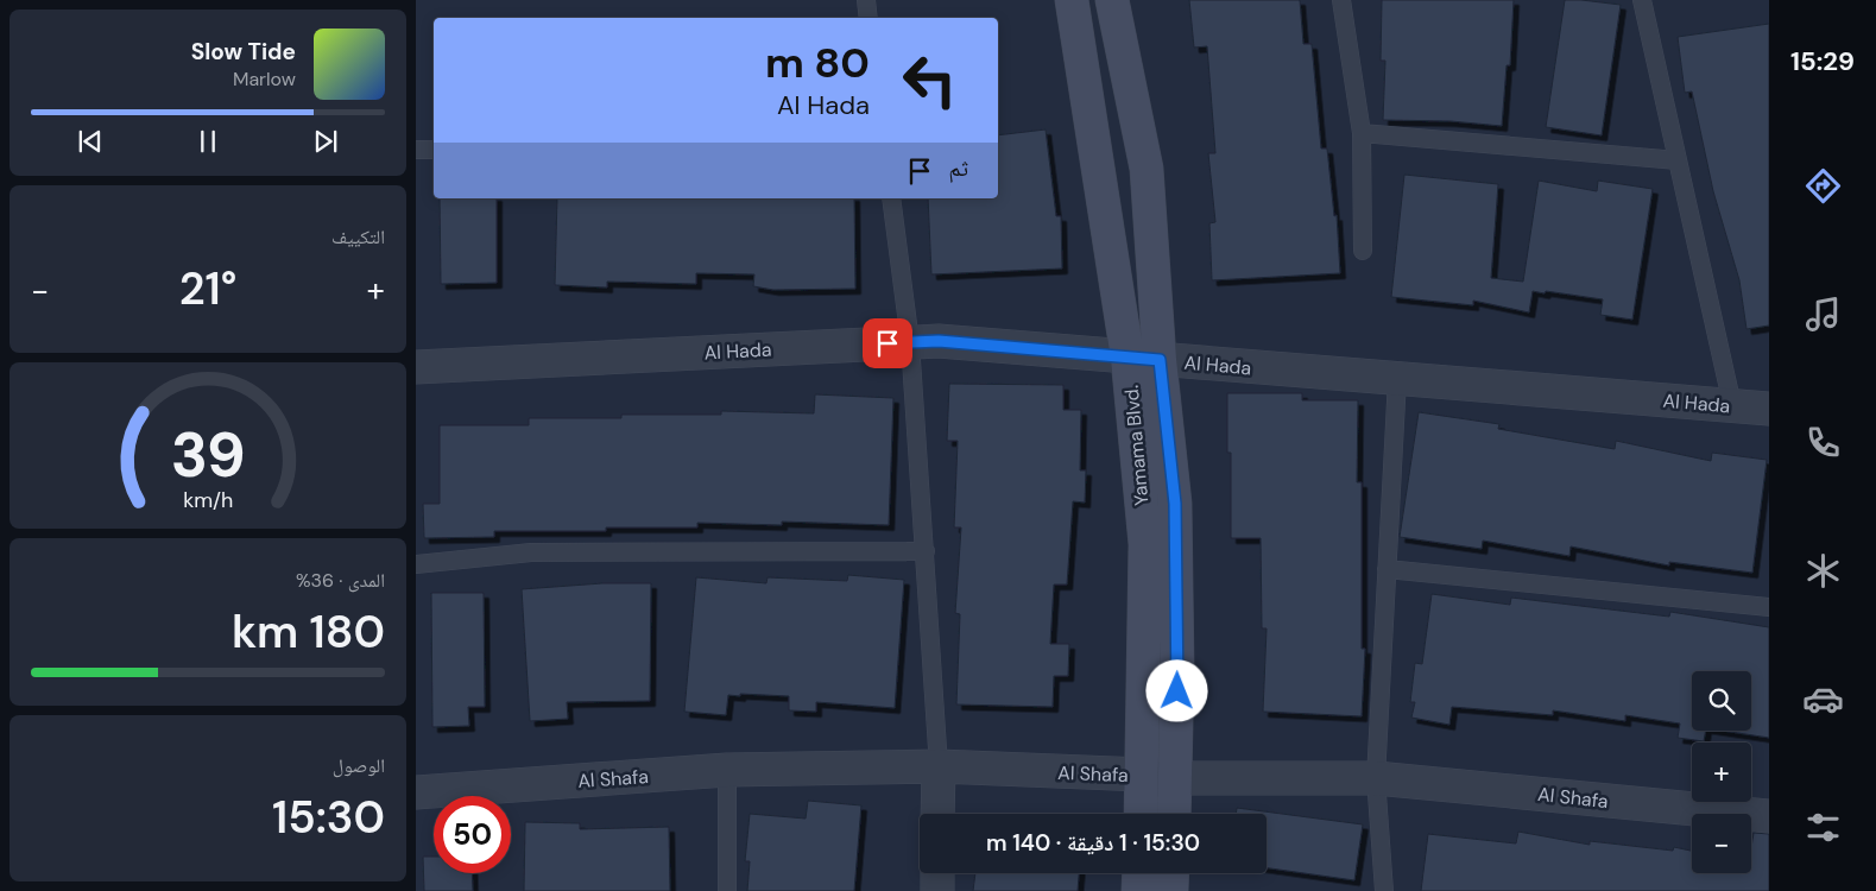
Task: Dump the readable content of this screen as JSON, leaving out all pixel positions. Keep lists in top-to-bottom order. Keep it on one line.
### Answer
{"streets":{"main road":["Yamama Blvd."],"street":["Al Hada","Al Shafa"]},"crossings":[["Al Hada","Yamama Blvd."],["Yamama Blvd.","Al Shafa"]],"page":{"tabs":"15:29","turn":["80 m","Al Hada"],"song":["Slow Tide","Marlow"],"then":"ثم","tile":["التكييف",["المدى · 36%","180 km"],["الوصول","15:30"]],"heat":["−","21°","+"],"map_buttons":["+","−"],"limit":"50","trip":"15:30 · 1 دقيقة · 140 m","gauge":["39","km/h"]}}
